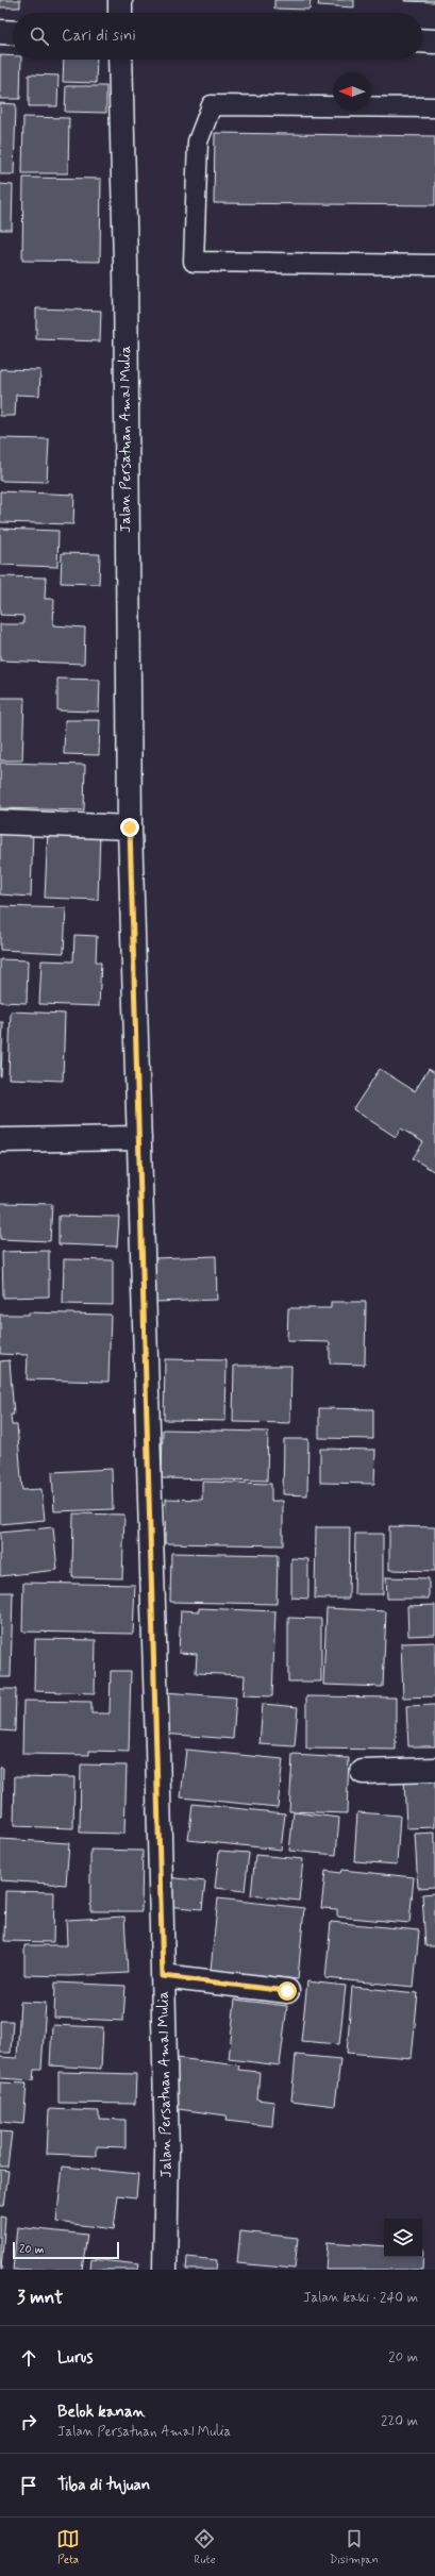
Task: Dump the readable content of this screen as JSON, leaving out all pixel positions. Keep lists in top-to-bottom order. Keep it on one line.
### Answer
{"streets":{"street":["Jalan Persatuan Amal Mulia"]},"scale_bar":"20 m","north":"left","page":{"search":"Cari di sini","scale":"20 m","heading":["3 mnt","Jalan kaki · 240 m"],"list":[["Lurus","20 m"],["Belok kanan","Jalan Persatuan Amal Mulia","220 m"],"Tiba di tujuan"],"nav":["Peta","Rute","Disimpan"]}}
